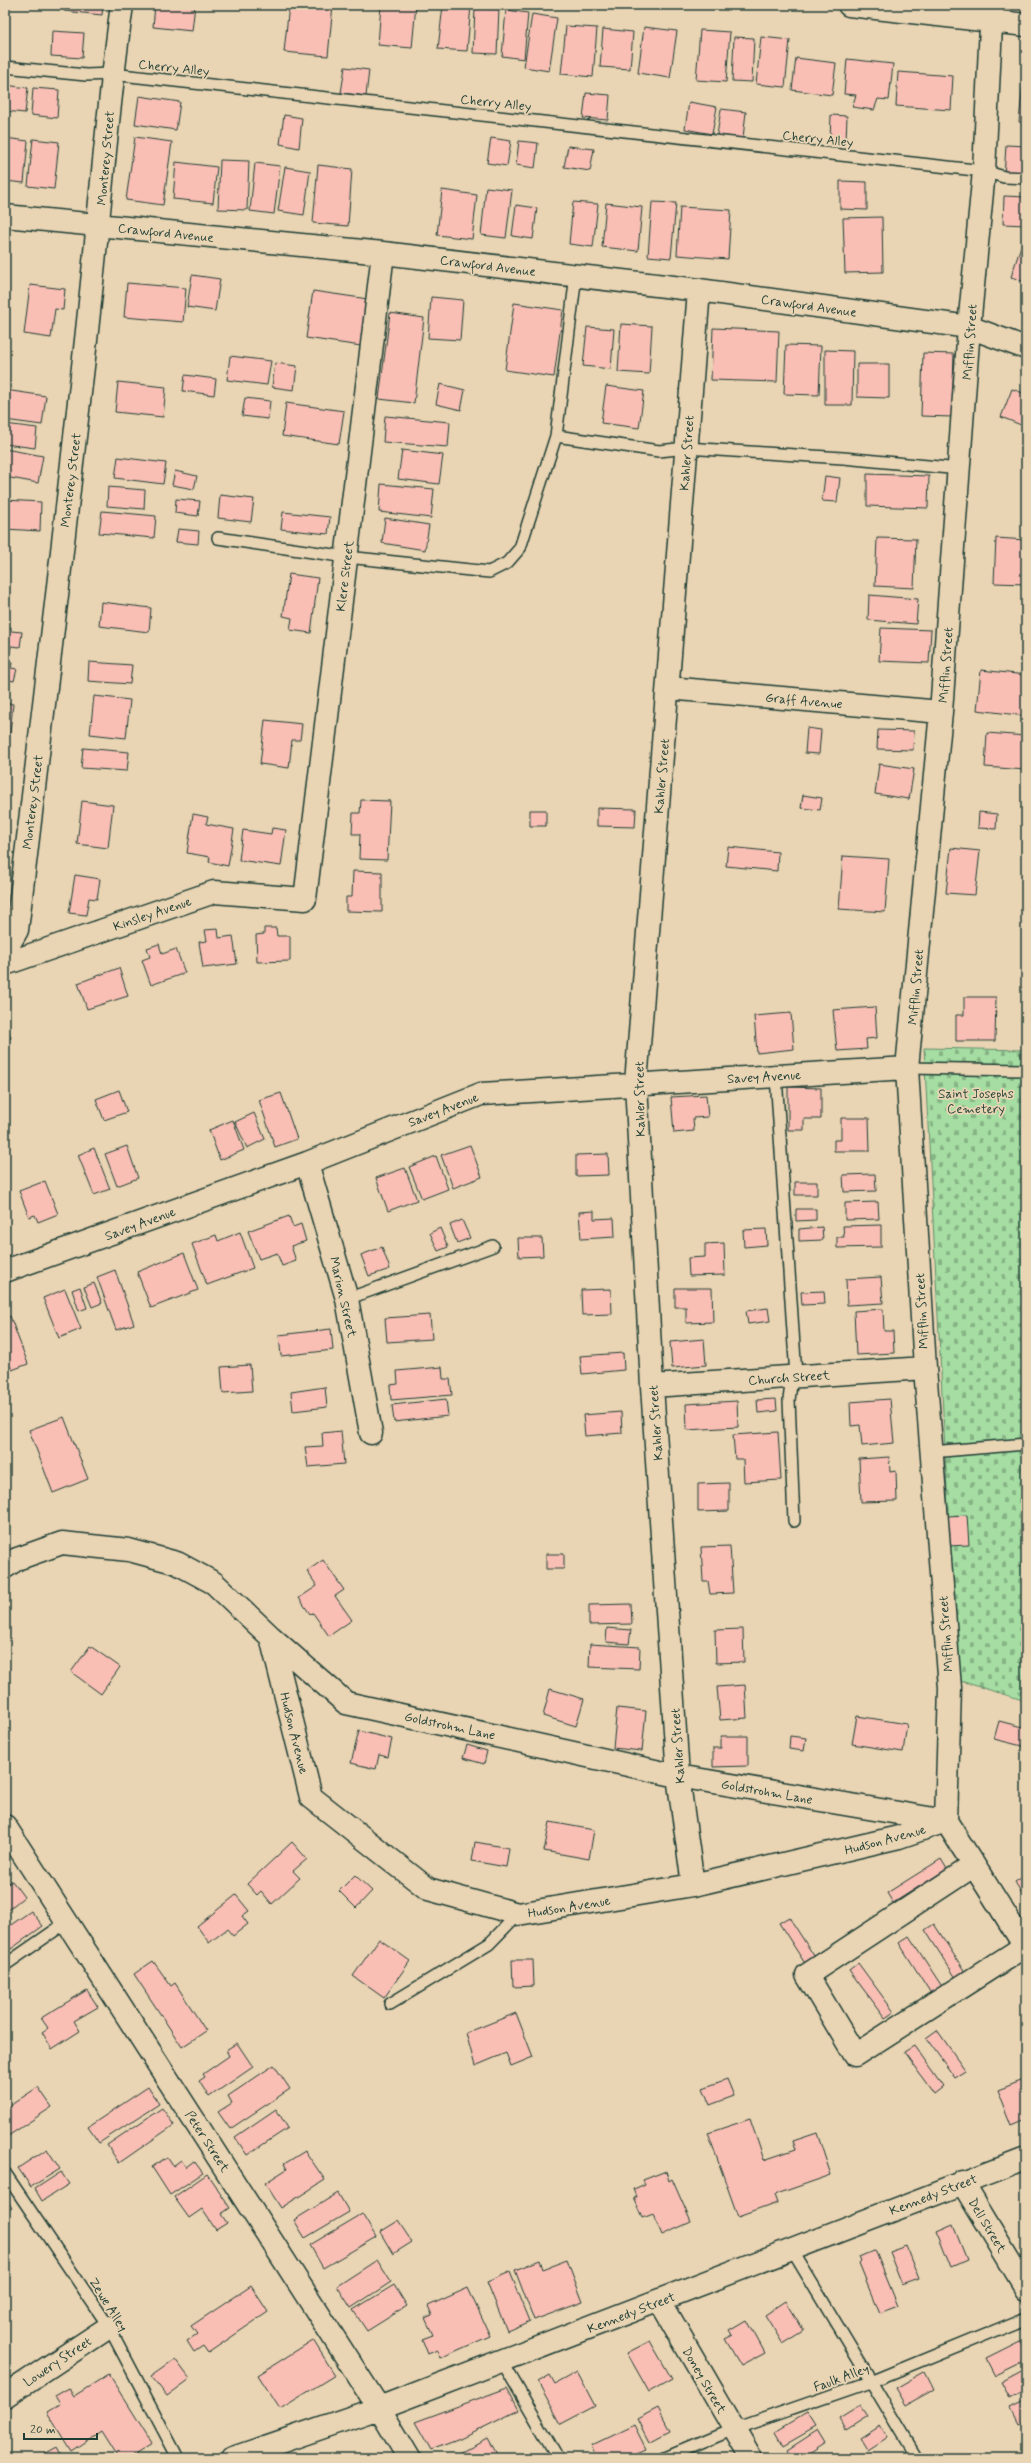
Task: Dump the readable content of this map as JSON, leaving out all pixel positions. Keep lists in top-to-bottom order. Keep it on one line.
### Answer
{"streets":{"street":["Monterey Street","Crawford Avenue","Mifflin Street","Kahler Street","Klere Street","Graff Avenue","Kinsley Avenue","Savey Avenue","Marion Street","Church Street","Goldstrohm Lane","Hudson Avenue","Peter Street","Kennedy Street","Dell Street","Lowery Street","Doney Street"],"lane":["Cherry Alley","Zewe Alley","Faulk Alley"]},"crossings":[["Cherry Alley","Monterey Street"],["Cherry Alley","Mifflin Street"],["Monterey Street","Crawford Avenue"],["Crawford Avenue","Mifflin Street"],["Crawford Avenue","Kahler Street"],["Crawford Avenue","Klere Street"],["Mifflin Street","Graff Avenue"],["Mifflin Street","Savey Avenue"],["Mifflin Street","Church Street"],["Mifflin Street","Goldstrohm Lane"],["Mifflin Street","Hudson Avenue"],["Kahler Street","Graff Avenue"],["Kahler Street","Savey Avenue"],["Kahler Street","Church Street"],["Kahler Street","Goldstrohm Lane"],["Kahler Street","Hudson Avenue"],["Klere Street","Kinsley Avenue"],["Savey Avenue","Marion Street"],["Goldstrohm Lane","Hudson Avenue"],["Peter Street","Kennedy Street"],["Kennedy Street","Dell Street"],["Kennedy Street","Doney Street"],["Zewe Alley","Lowery Street"],["Faulk Alley","Doney Street"]],"parks":["Saint Josephs Cemetery"],"scale_bar":"20 m"}
